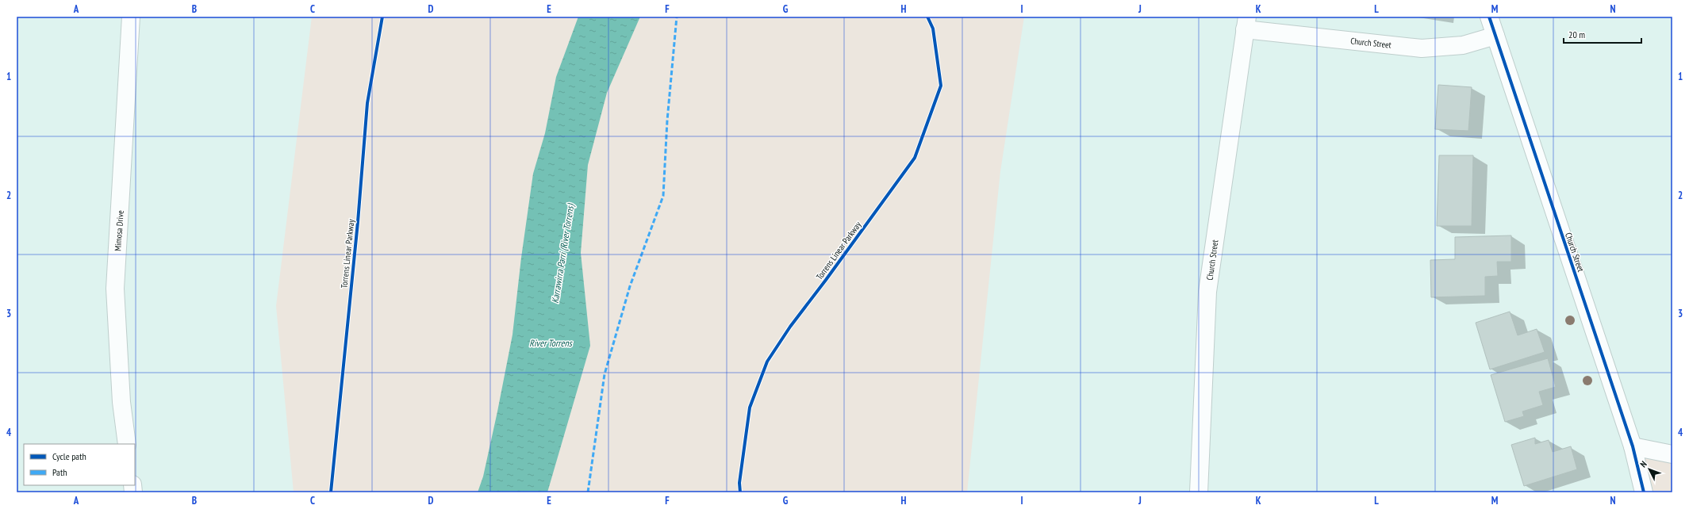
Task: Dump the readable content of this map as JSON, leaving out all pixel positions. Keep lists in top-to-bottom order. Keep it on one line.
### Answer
{"streets":{"street":["Church Street","Mimosa Drive"],"cycle path":["Torrens Linear Parkway"]},"water":["Karrawirra Parri (River Torrens)","River Torrens"],"legend":["Cycle path","Path"],"scale_bar":"20 m","north":"top left","grid":{"columns":["A","B","C","D","E","F","G","H","I","J","K","L","M","N"],"rows":["1","2","3","4"]}}
